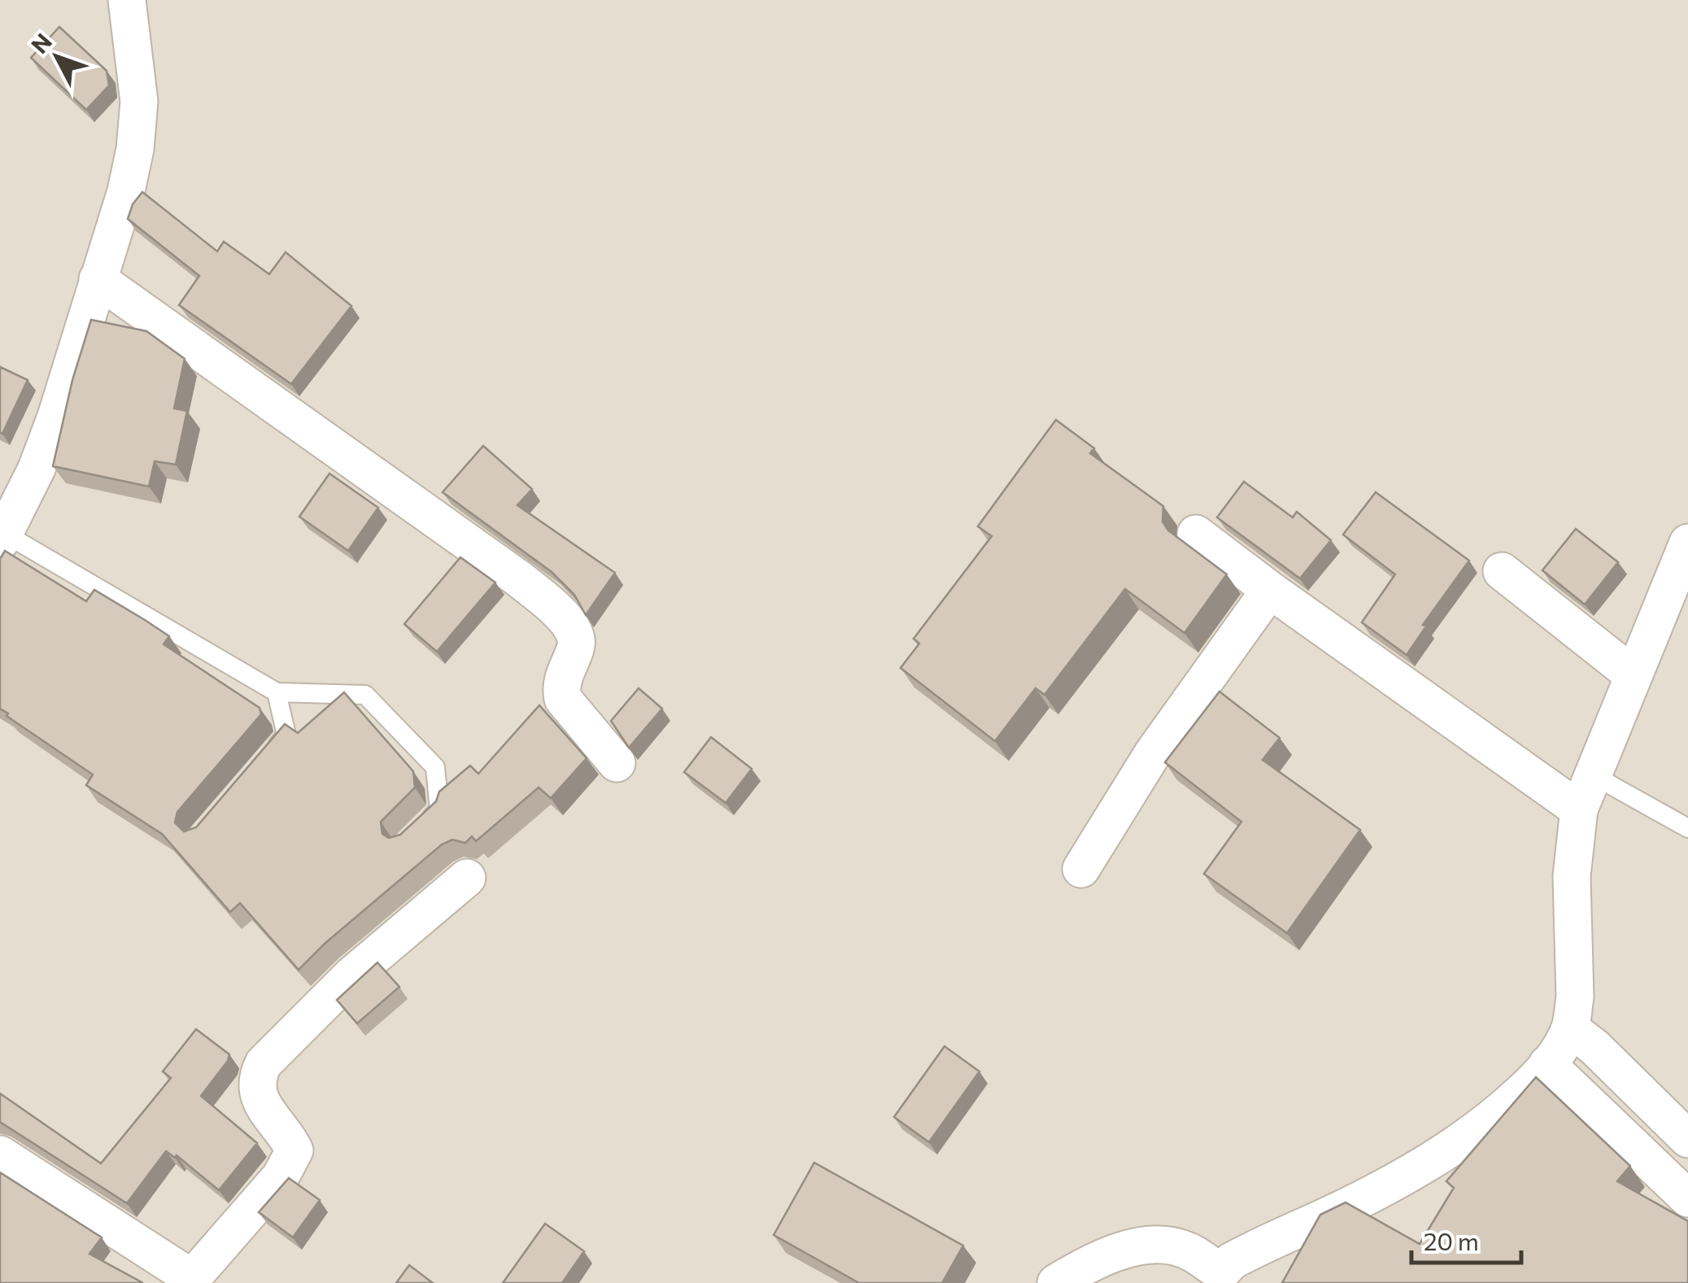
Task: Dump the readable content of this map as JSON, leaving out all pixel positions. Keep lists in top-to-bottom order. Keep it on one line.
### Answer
{"scale_bar":"20 m","north":"top left"}
